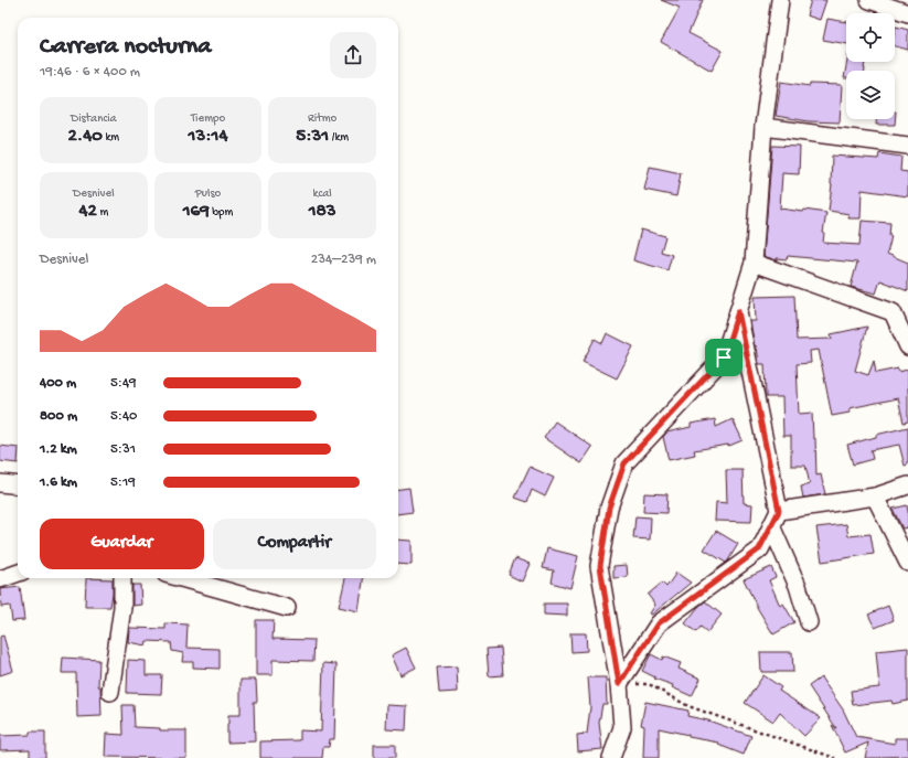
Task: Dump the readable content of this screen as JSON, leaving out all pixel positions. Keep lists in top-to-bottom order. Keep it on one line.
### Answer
{"page":{"heading":["Carrera nocturna","19:46 · 6 × 400 m"],"stats":[["Distancia","2.40 km"],["Tiempo","13:14"],["Ritmo","5:31 /km"],["Desnivel","42 m"],["Pulso","169 bpm"],["kcal","183"]],"chart":["Desnivel","234–239 m"],"list":[{"name":"400 m","note":"5:49"},{"name":"800 m","note":"5:40"},{"name":"1.2 km","note":"5:31"},{"name":"1.6 km","note":"5:19"}],"buttons":["Guardar","Compartir"]}}
